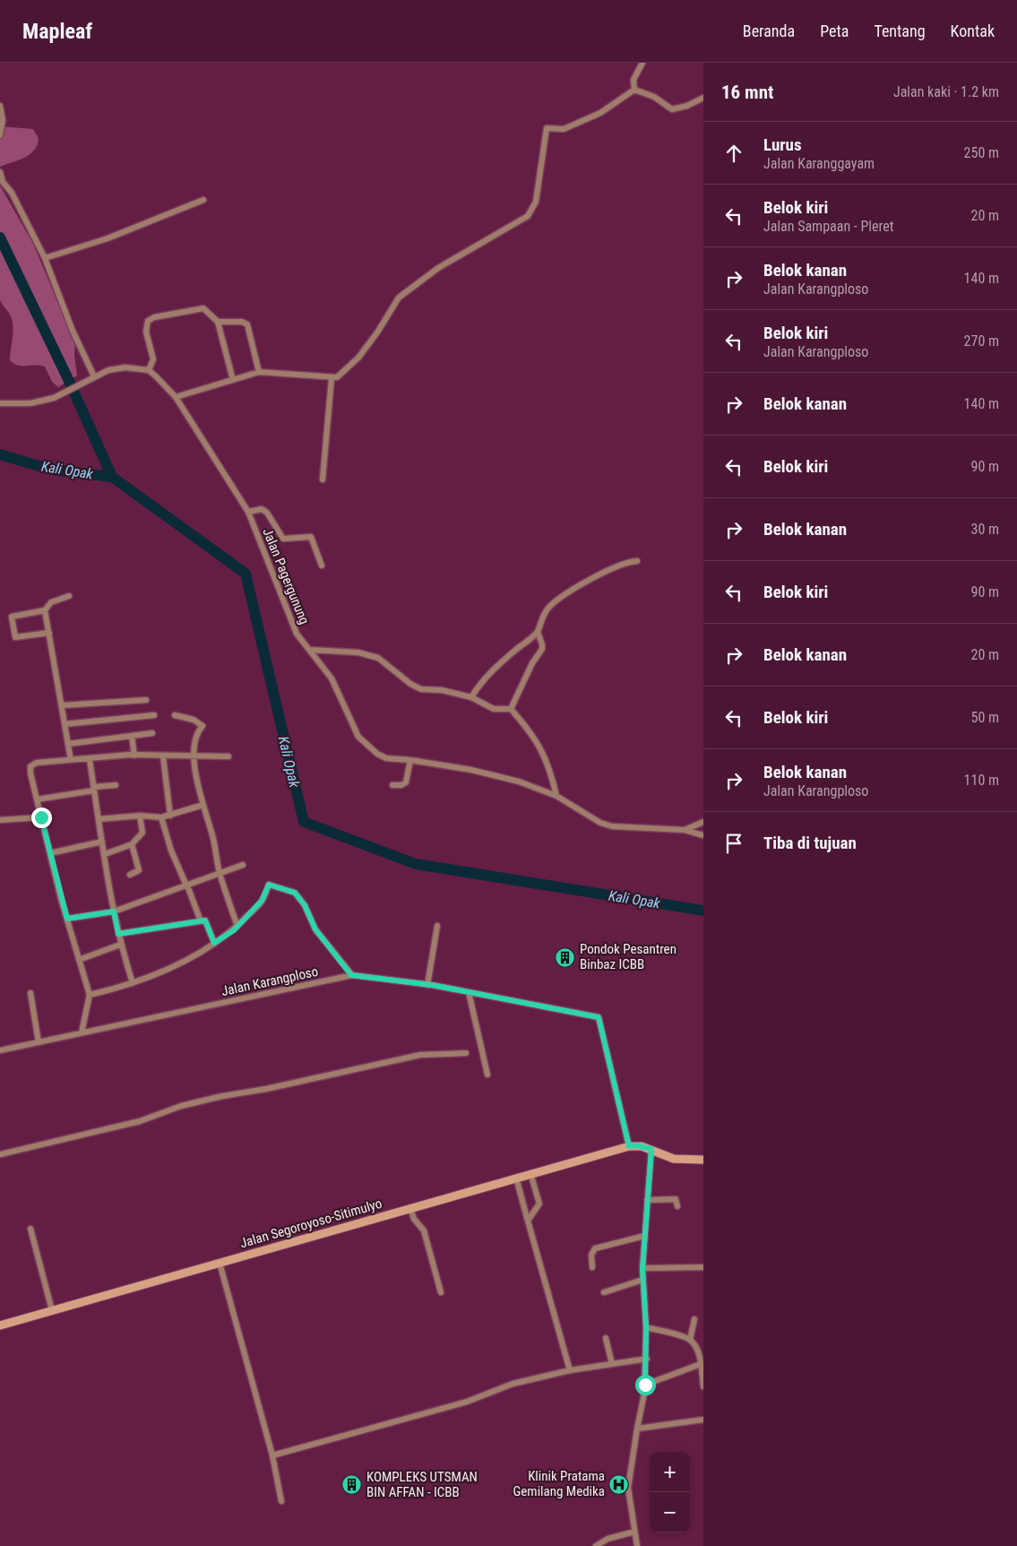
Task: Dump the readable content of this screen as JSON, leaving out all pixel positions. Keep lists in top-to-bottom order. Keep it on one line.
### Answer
{"streets":{"main road":["Jalan Segoroyoso-Sitimulyo"],"street":["Jalan Pagergunung","Jalan Karangploso"]},"crossings":[["Jalan Karangploso","Jalan Segoroyoso-Sitimulyo"]],"water":["Kali Opak"],"places":{"building":["Pondok Pesantren Binbaz ICBB","KOMPLEKS UTSMAN BIN AFFAN - ICBB"],"hospital":["Klinik Pratama Gemilang Medika"]},"page":{"header":"Mapleaf","nav":["Beranda","Peta","Tentang","Kontak"],"heading":["16 mnt","Jalan kaki · 1.2 km"],"list":[["Lurus","Jalan Karanggayam","250 m"],["Belok kiri","Jalan Sampaan - Pleret","20 m"],["Belok kanan","Jalan Karangploso","140 m"],["Belok kiri","Jalan Karangploso","270 m"],["Belok kanan","140 m"],["Belok kiri","90 m"],["Belok kanan","30 m"],["Belok kiri","90 m"],["Belok kanan","20 m"],["Belok kiri","50 m"],["Belok kanan","Jalan Karangploso","110 m"],"Tiba di tujuan"],"map_buttons":["+","−"]}}
